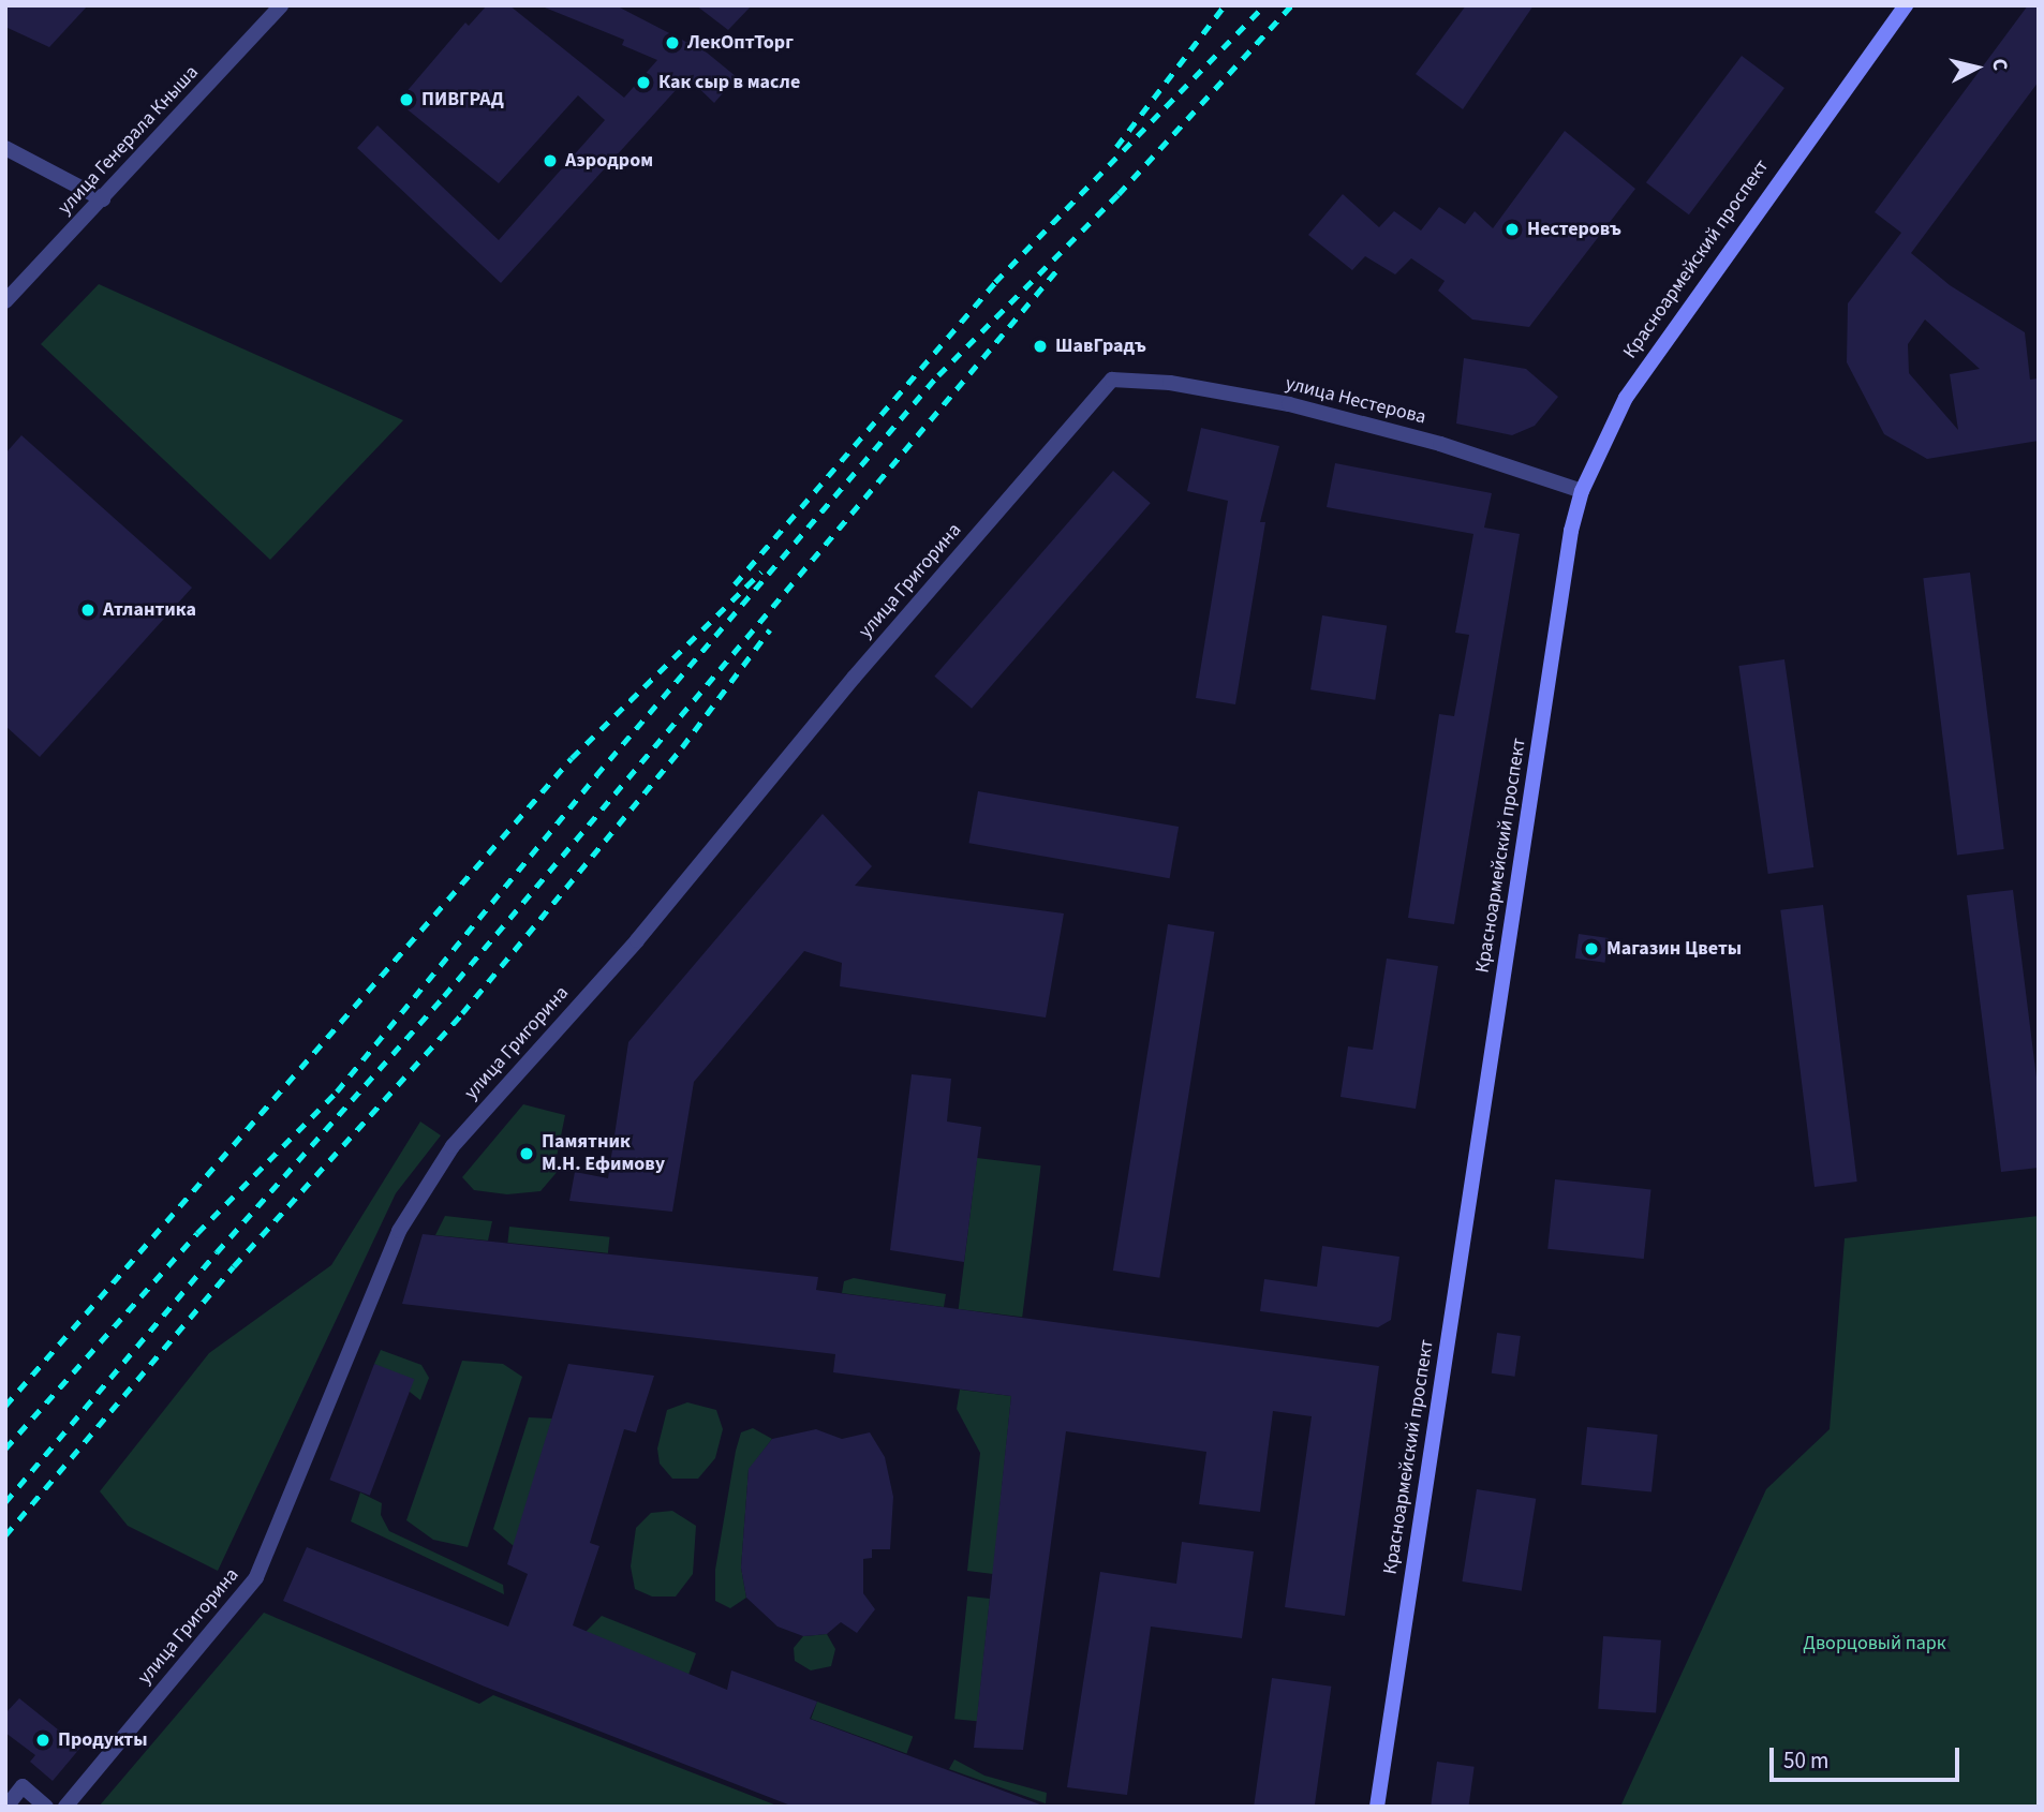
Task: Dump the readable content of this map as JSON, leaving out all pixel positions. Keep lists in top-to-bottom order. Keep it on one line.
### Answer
{"streets":{"main road":["Красноармейский проспект"],"street":["улица Генерала Кныша","улица Нестерова","улица Григорина"]},"crossings":[["Красноармейский проспект","улица Нестерова"],["улица Нестерова","улица Григорина"]],"parks":["Дворцовый парк"],"places":["ЛекОптТорг","Как сыр в масле","ПИВГРАД","Аэродром","Нестеровъ","ШавГрадъ","Атлантика","Магазин Цветы","Памятник М.Н. Ефимову","Продукты"],"scale_bar":"50 m","north":"right"}
